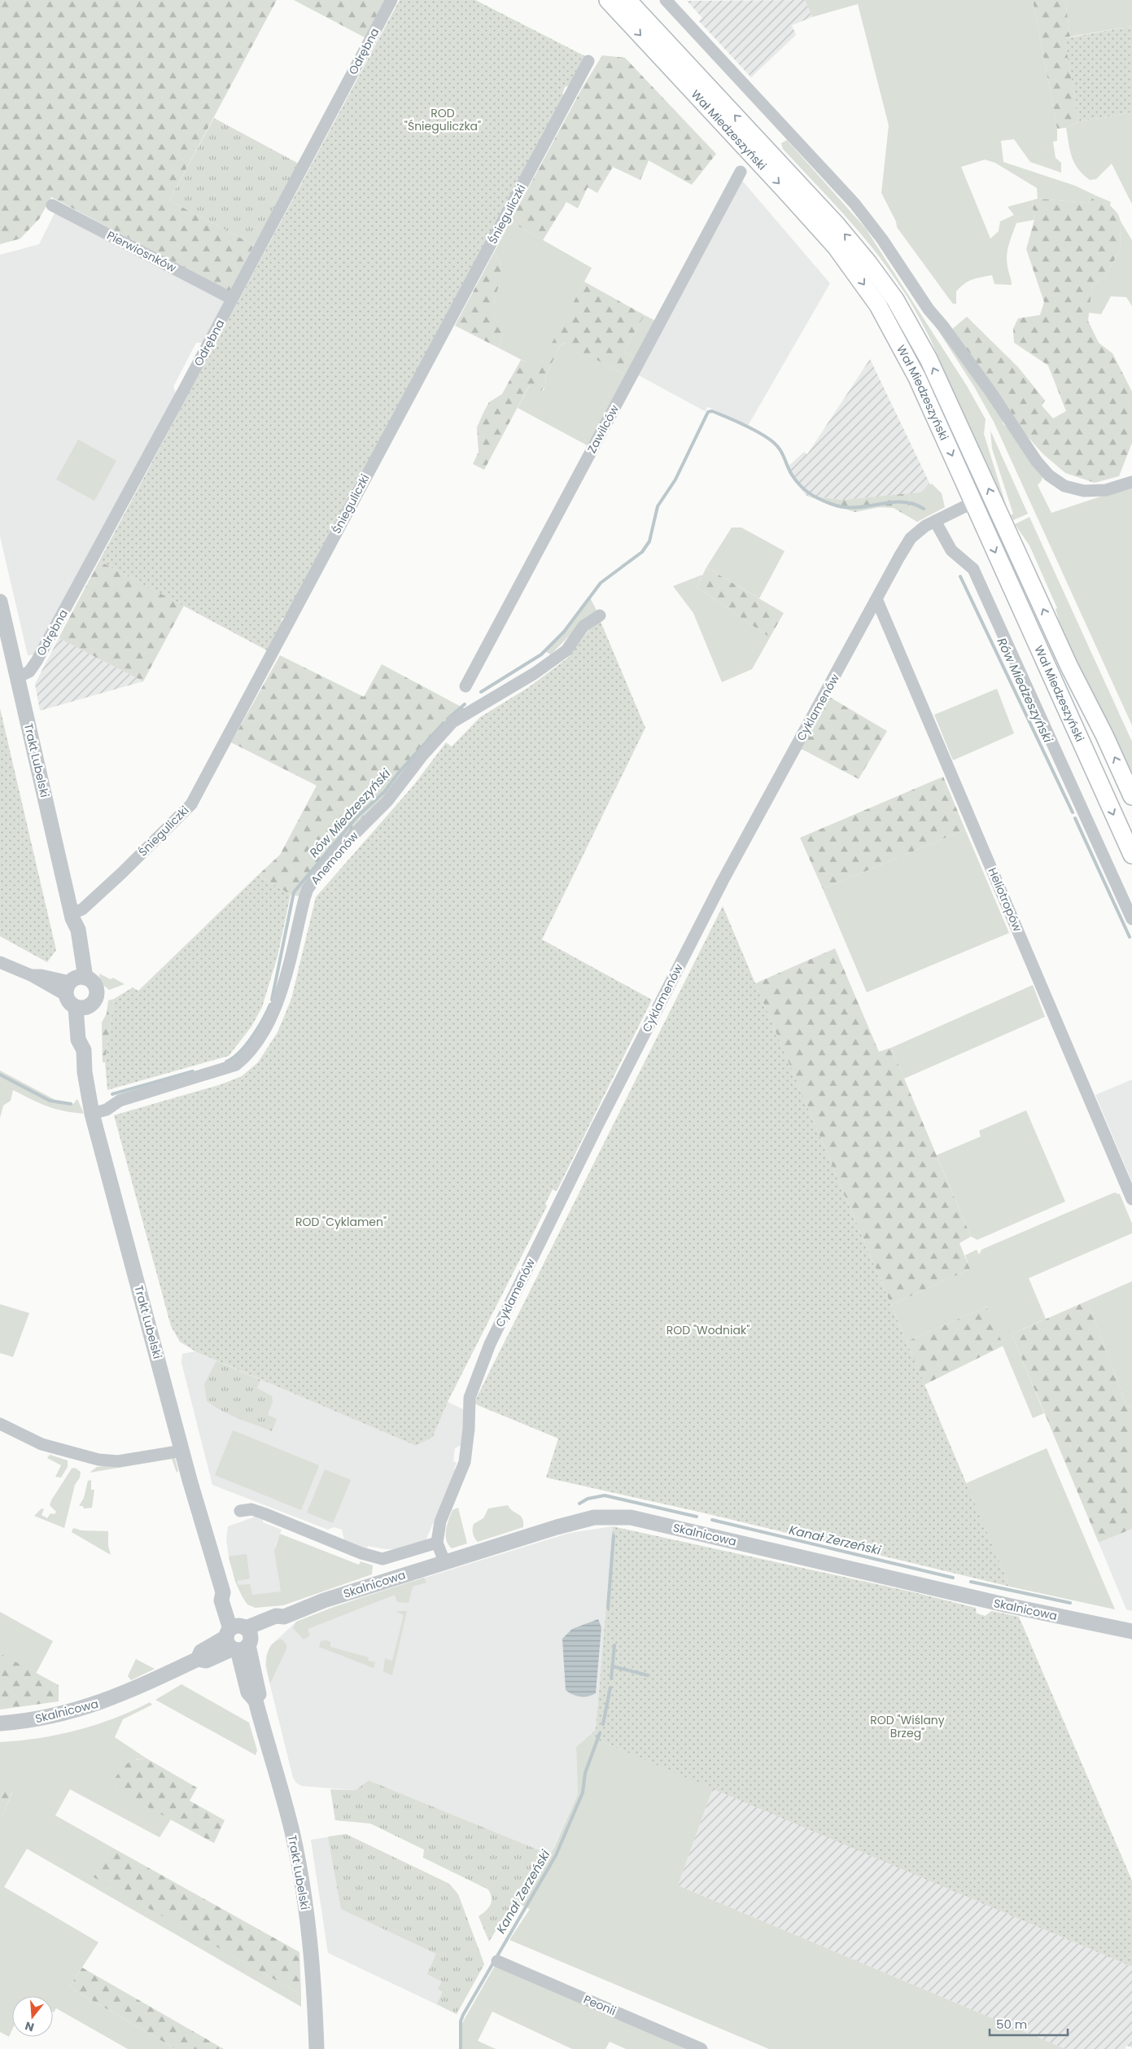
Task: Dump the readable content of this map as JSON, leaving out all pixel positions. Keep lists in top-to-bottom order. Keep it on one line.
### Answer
{"streets":{"main road":["Wał Miedzeszyński"],"street":["Odrębna","Śnieguliczki","Pierwiosnków","Zawilców","Cyklamenów","Trakt Lubelski","Anemonów","Heliotropów","Skalnicowa","Peonii"]},"crossings":[["Odrębna","Pierwiosnków"],["Odrębna","Trakt Lubelski"],["Wał Miedzeszyński","Cyklamenów"],["Śnieguliczki","Trakt Lubelski"],["Cyklamenów","Heliotropów"],["Trakt Lubelski","Anemonów"],["Trakt Lubelski","Skalnicowa"]],"water":["Rów Miedzeszyński","Kanał Zerzeński"],"parks":["ROD \"Śnieguliczka\"","ROD \"Cyklamen\"","ROD \"Wodniak\"","ROD \"Wiślany Brzeg\""],"scale_bar":"50 m","north":"bottom"}
